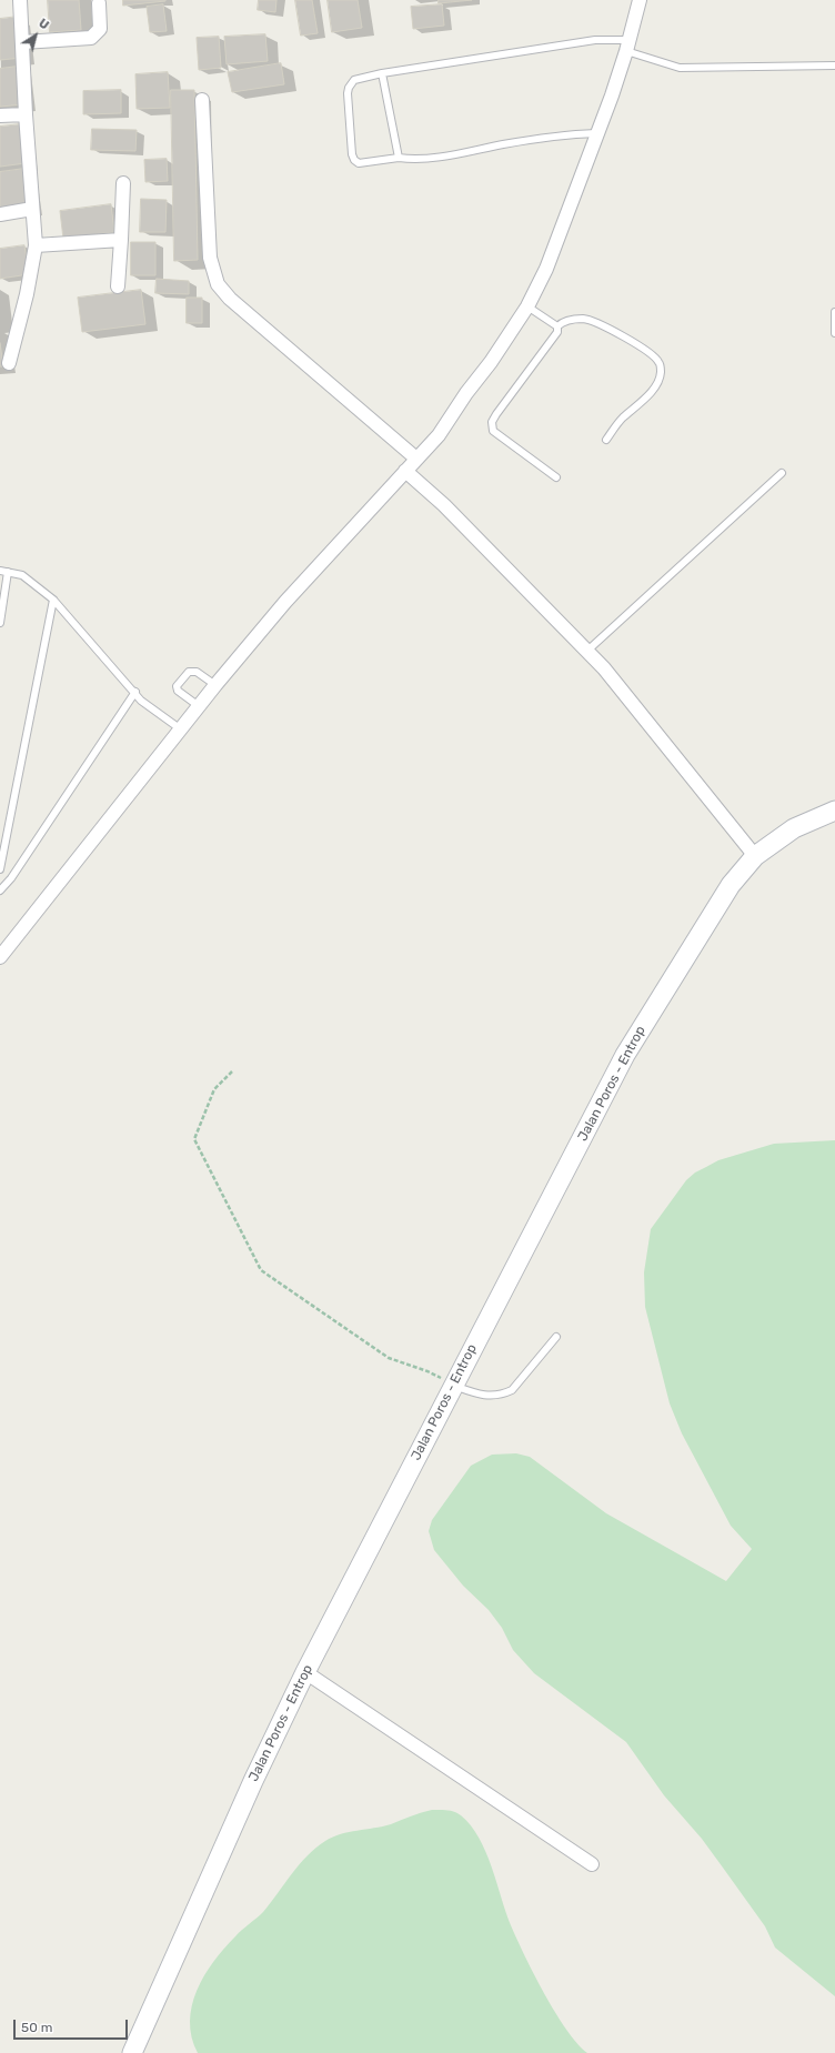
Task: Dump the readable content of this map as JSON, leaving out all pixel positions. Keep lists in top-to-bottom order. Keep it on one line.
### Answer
{"streets":{"main road":["Jalan Poros - Entrop"]},"scale_bar":"50 m","north":"top right"}
